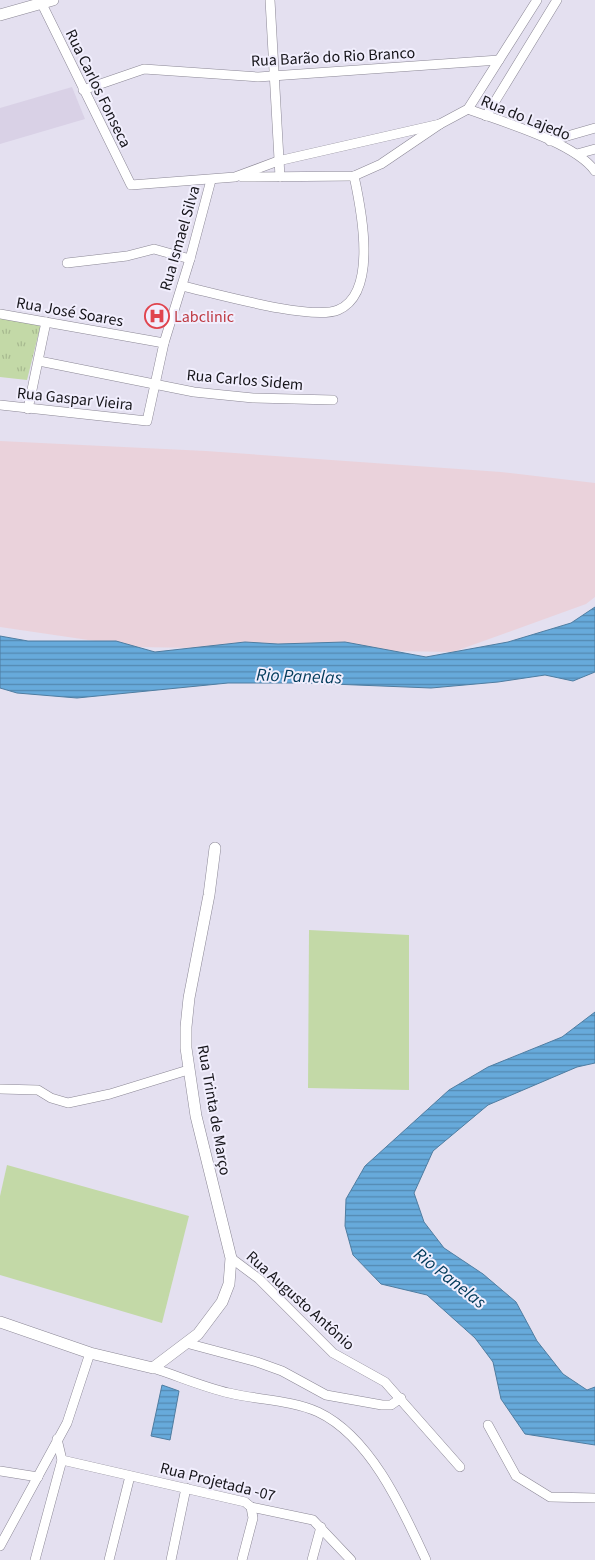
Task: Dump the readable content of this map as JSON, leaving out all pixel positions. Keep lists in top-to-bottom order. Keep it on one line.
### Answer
{"streets":{"street":["Rua Barão do Rio Branco","Rua Carlos Fonseca","Rua do Lajedo","Rua Ismael Silva","Rua José Soares","Rua Carlos Sidem","Rua Gaspar Vieira","Rua Trinta de Março","Rua Augusto Antônio","Rua Projetada -07"]},"crossings":[["Rua Barão do Rio Branco","Rua Carlos Fonseca"],["Rua Carlos Fonseca","Rua Ismael Silva"],["Rua Ismael Silva","Rua José Soares"],["Rua Ismael Silva","Rua Carlos Sidem"],["Rua Ismael Silva","Rua Gaspar Vieira"],["Rua Trinta de Março","Rua Augusto Antônio"]],"water":["Rio Panelas"],"places":{"hospital":["Labclinic"]}}
